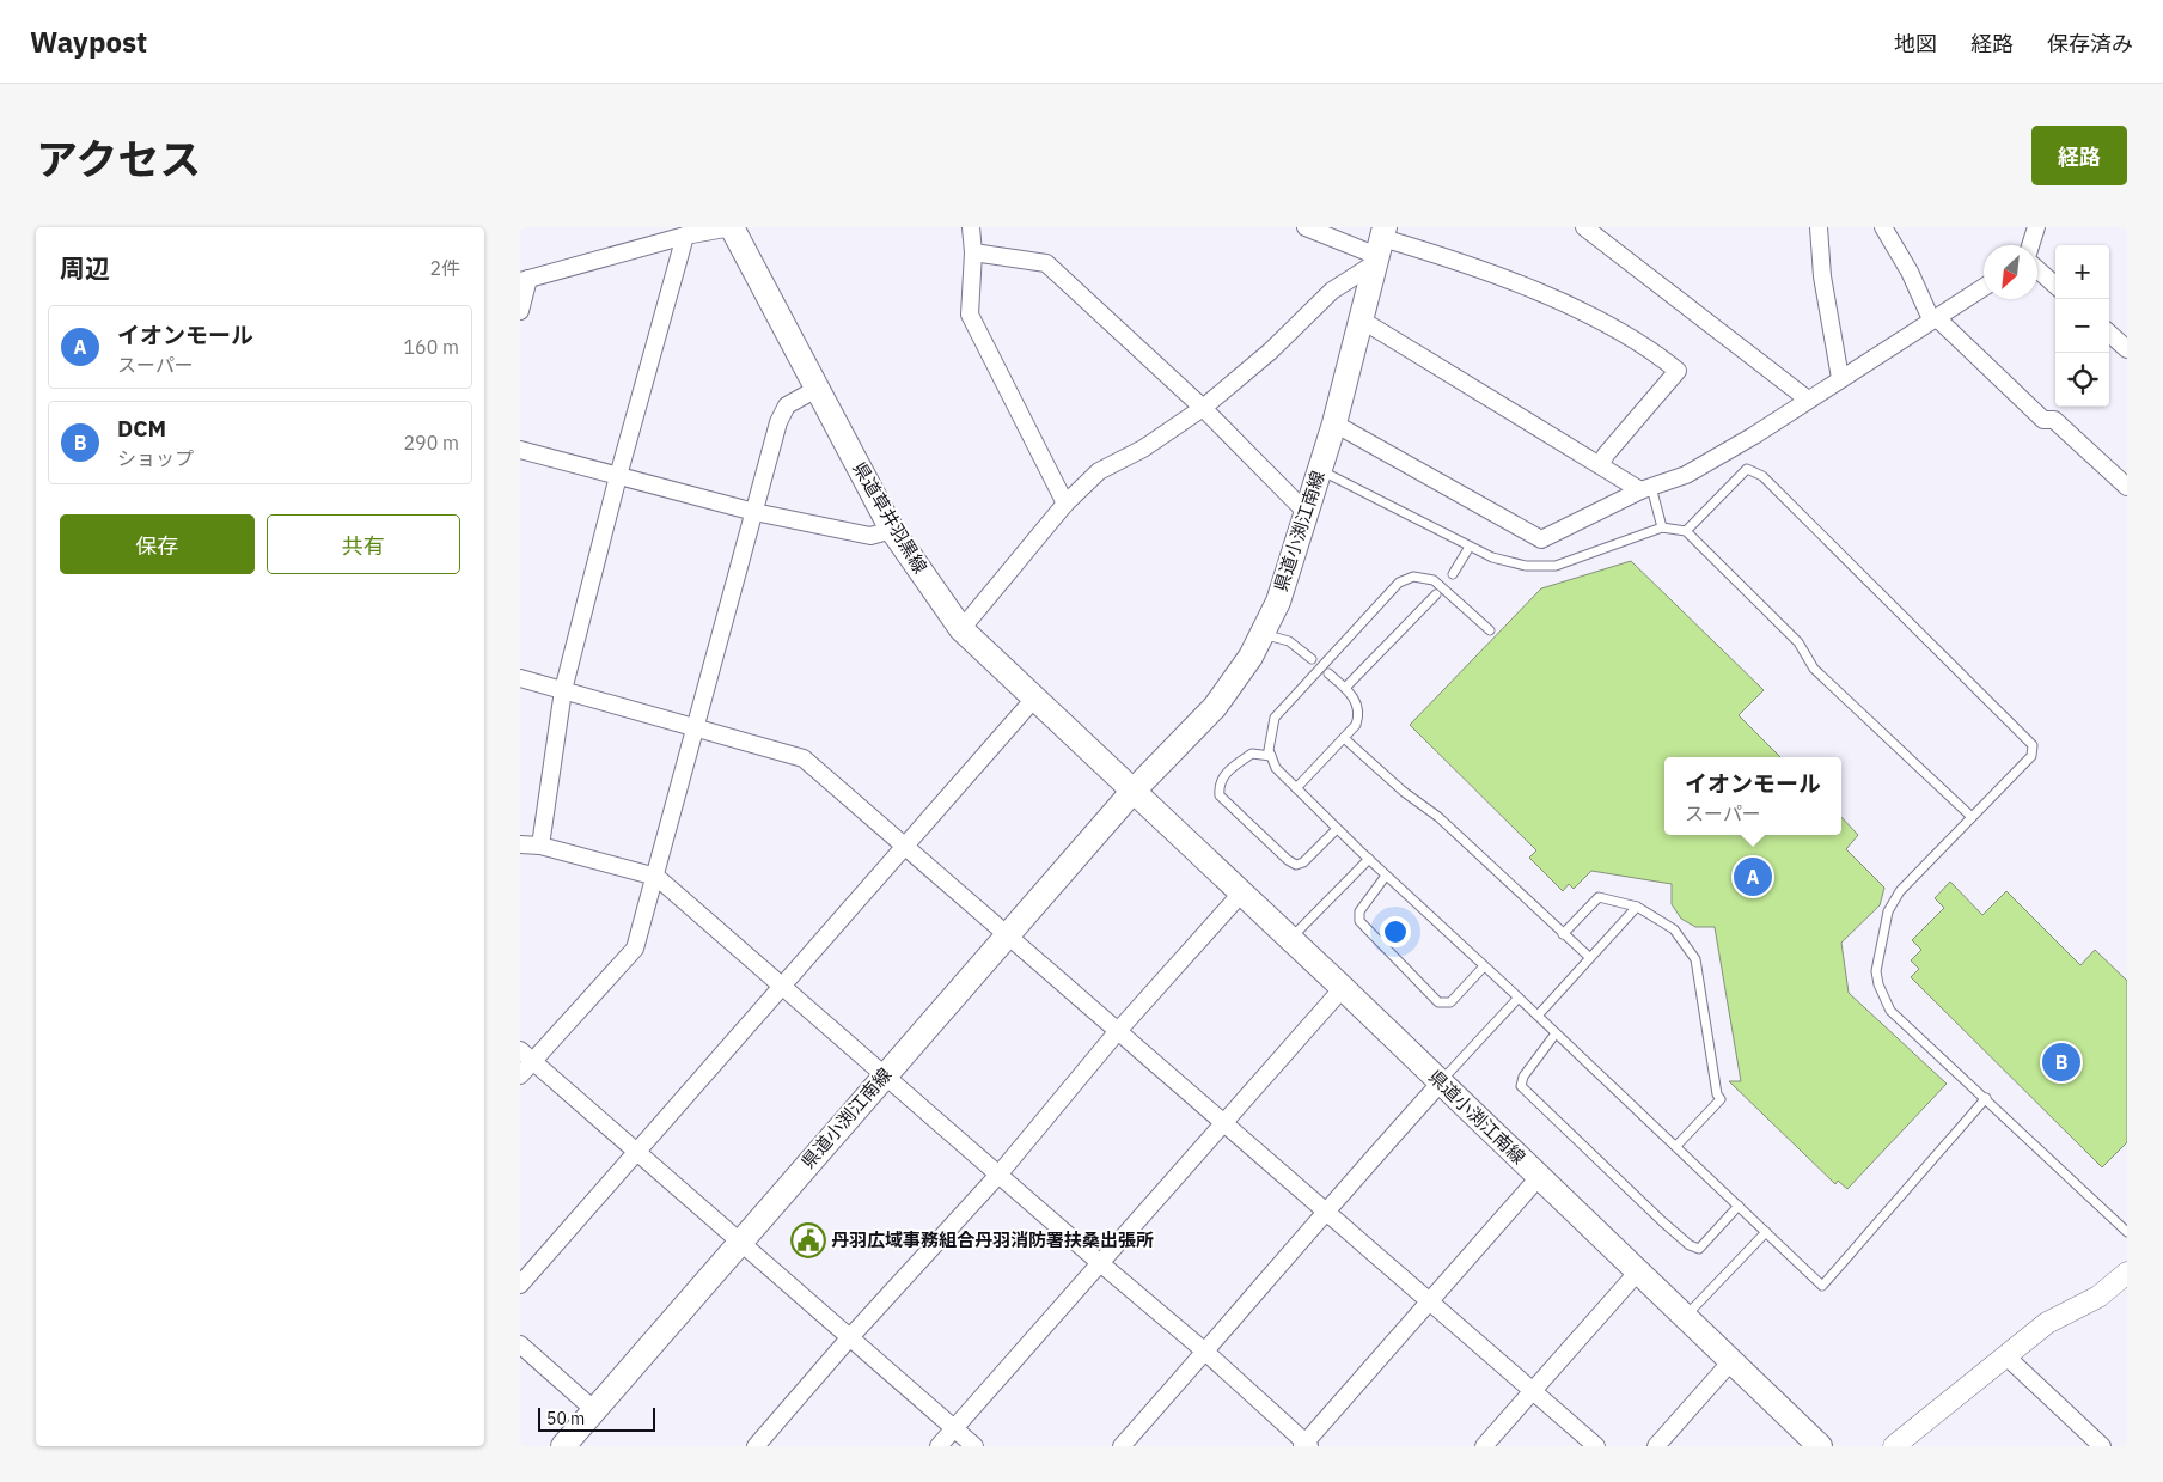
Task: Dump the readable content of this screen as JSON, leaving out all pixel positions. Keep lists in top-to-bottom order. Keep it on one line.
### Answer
{"streets":{"main road":["県道草井羽黒線","県道小渕江南線"]},"crossings":[["県道草井羽黒線","県道小渕江南線"]],"places":{"public building":["丹羽広域事務組合丹羽消防署扶桑出張所"]},"scale_bar":"50 m","north":"bottom left","page":{"header":"Waypost","nav":["地図","経路","保存済み"],"title":"アクセス","buttons":["経路",["保存","共有"]],"heading":["周辺","2件"],"map_buttons":["+","−"],"list":[{"mark":"A","name":"イオンモール","note":"スーパー","value":"160 m"},{"mark":"B","name":"DCM","note":"ショップ","value":"290 m"}],"popup":["イオンモール","スーパー"],"pins":["A","B"],"scale":"50 m"}}
